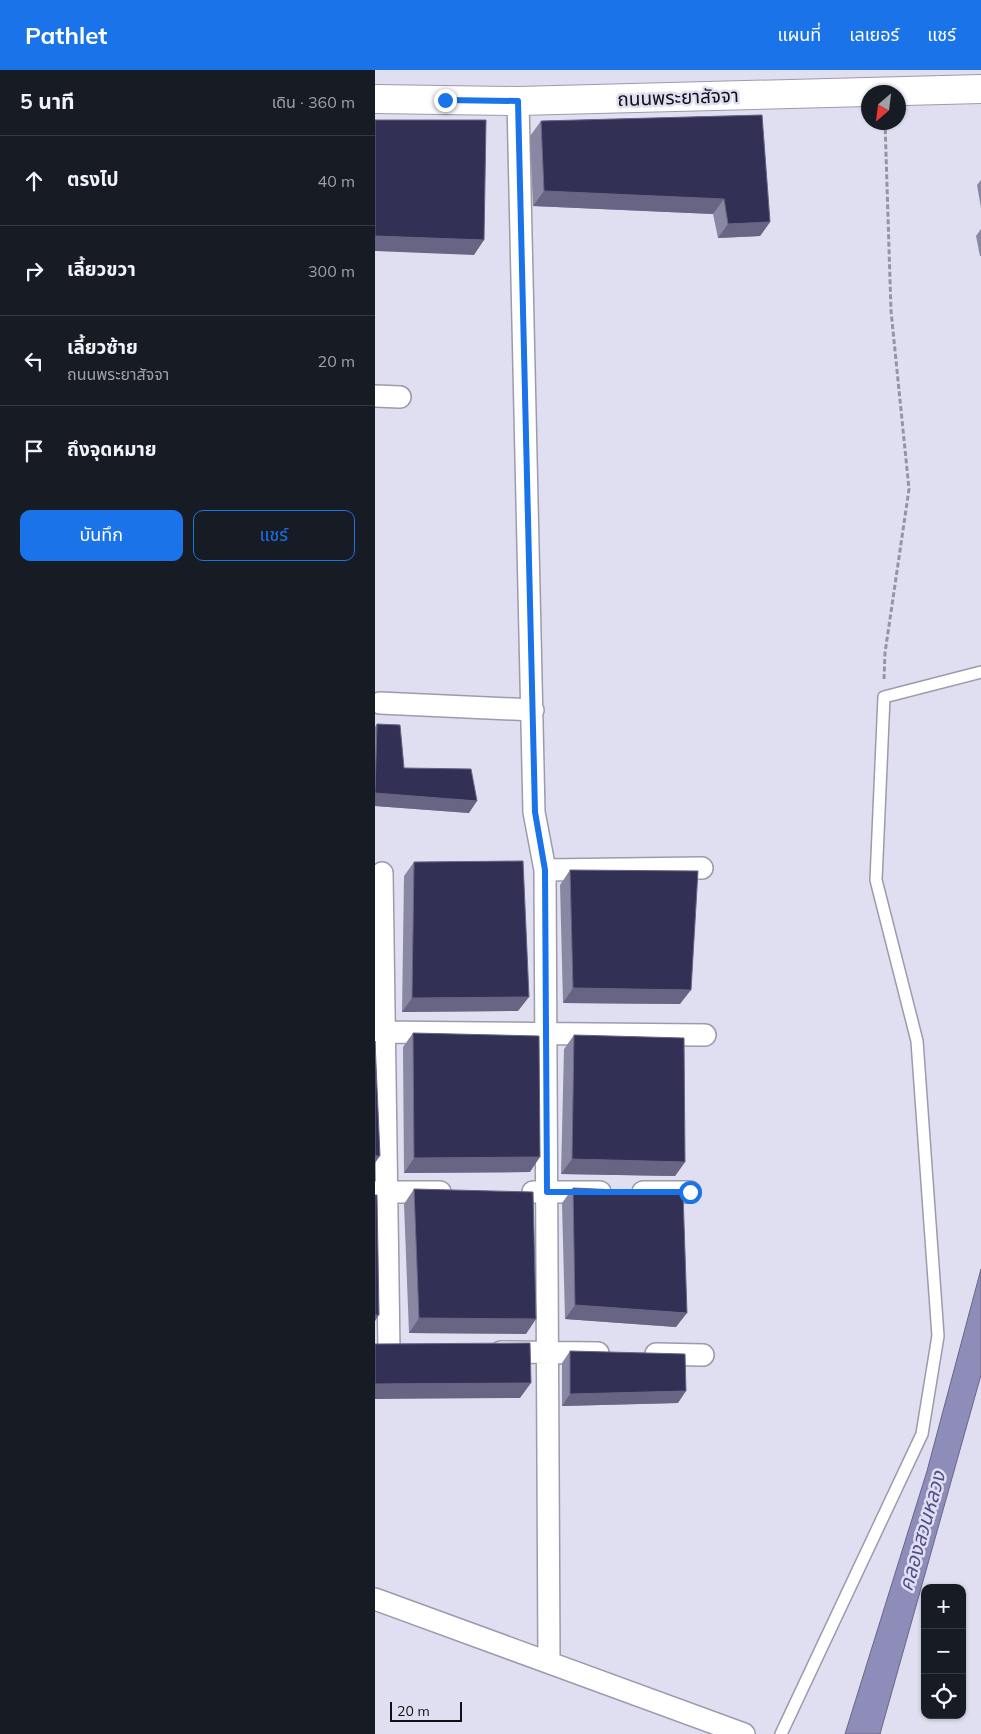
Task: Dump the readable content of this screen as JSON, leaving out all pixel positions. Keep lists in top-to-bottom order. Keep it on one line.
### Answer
{"streets":{"main road":["ถนนพระยาสัจจา"]},"water":["คลองสวนหลวง"],"scale_bar":"20 m","north":"bottom left","page":{"header":"Pathlet","nav":["แผนที่","เลเยอร์","แชร์"],"heading":["5 นาที","เดิน · 360 m"],"list":[["ตรงไป","40 m"],["เลี้ยวขวา","300 m"],["เลี้ยวซ้าย","ถนนพระยาสัจจา","20 m"],"ถึงจุดหมาย"],"buttons":["บันทึก","แชร์"],"map_buttons":["+","−"],"scale":"20 m"}}
